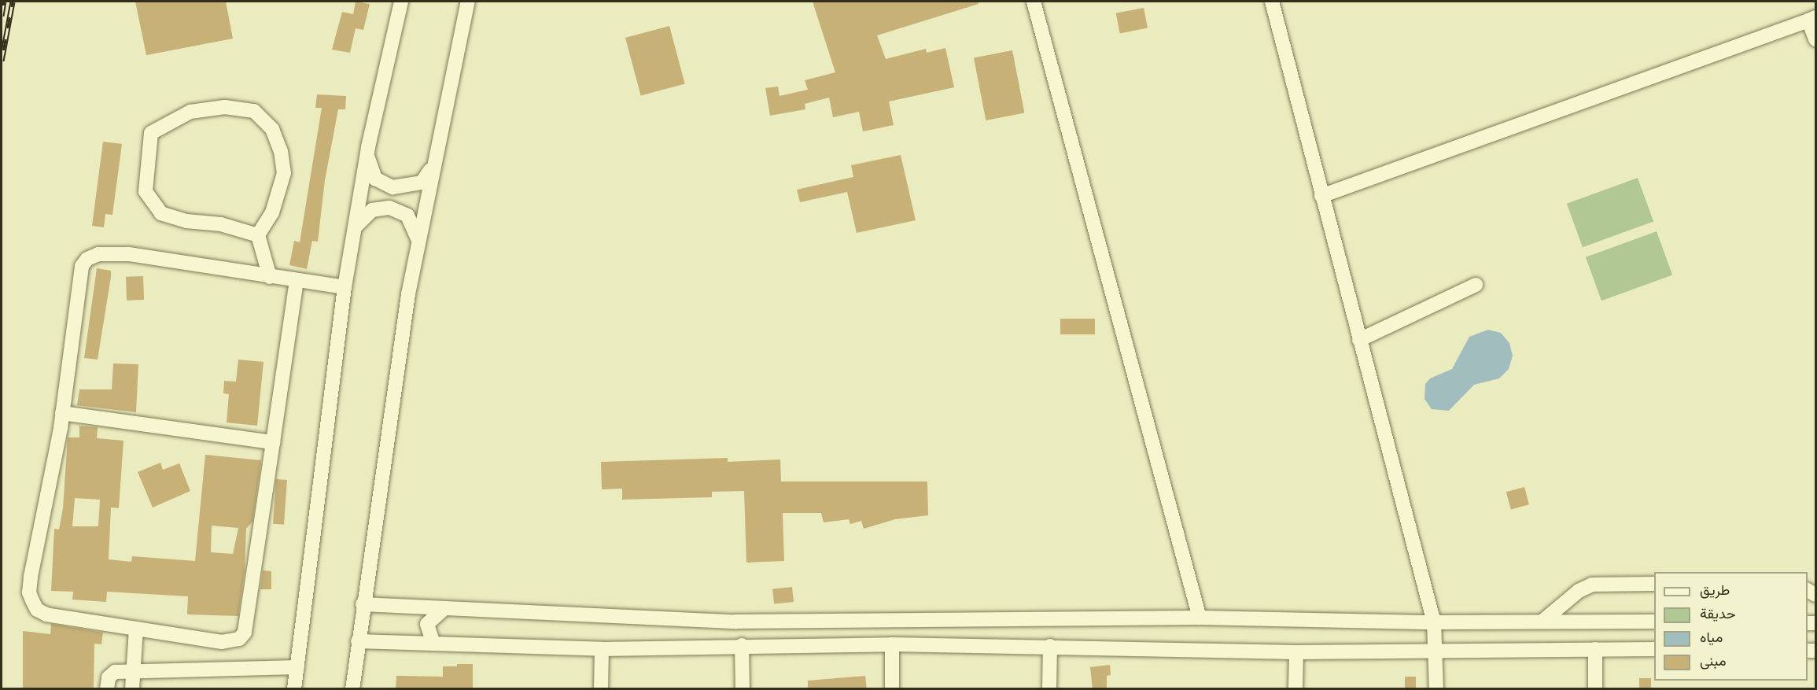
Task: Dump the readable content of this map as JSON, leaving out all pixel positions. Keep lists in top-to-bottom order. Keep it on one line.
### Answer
{"legend":["طريق","حديقة","مياه","مبنى"]}
